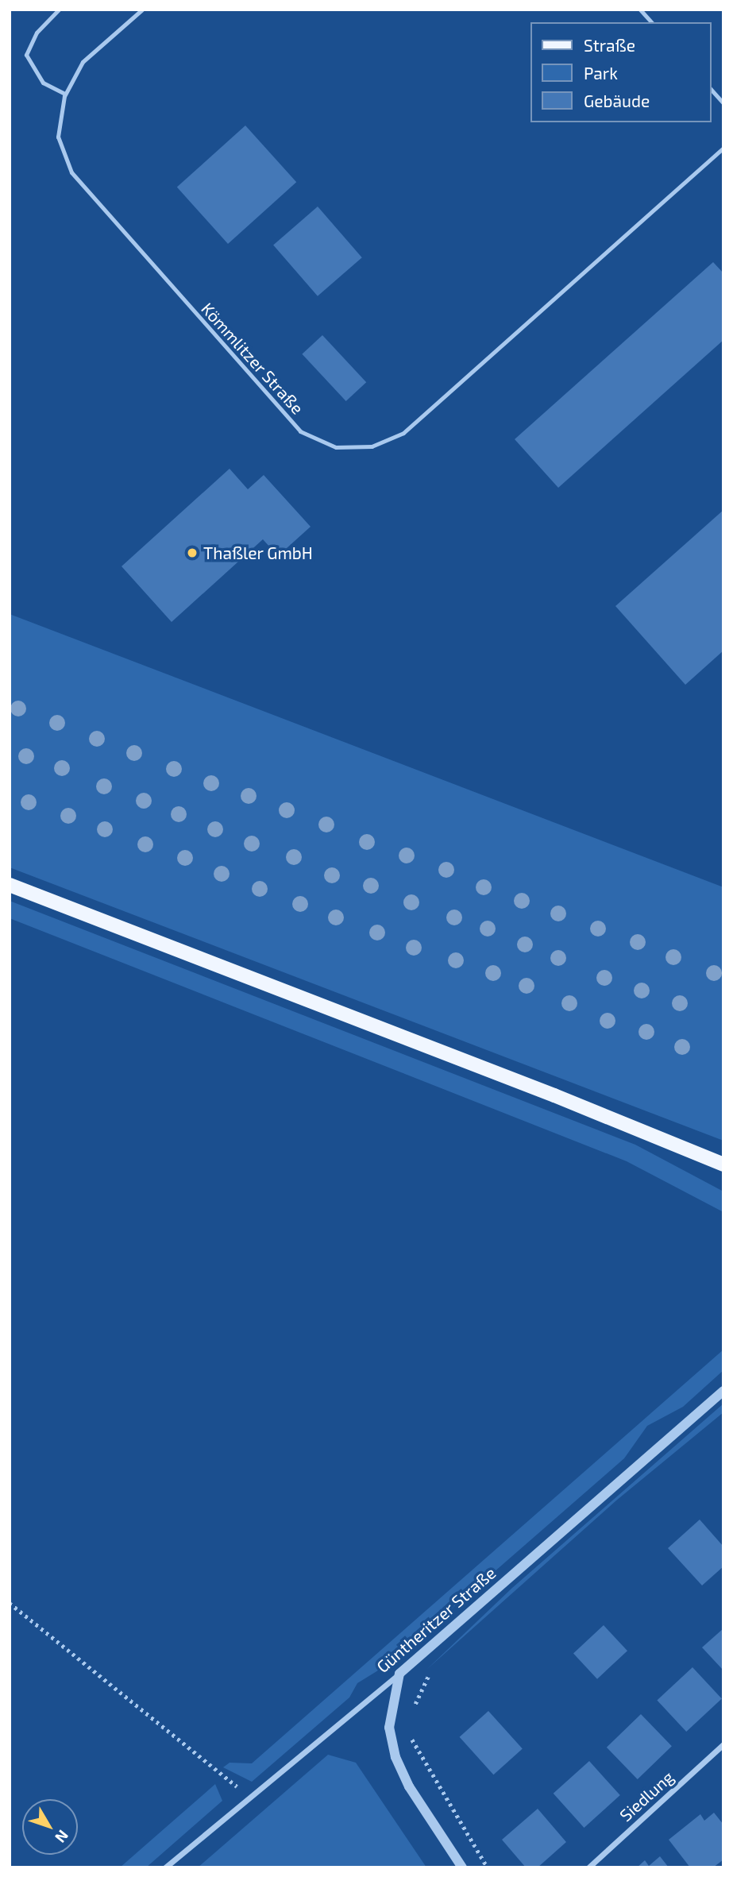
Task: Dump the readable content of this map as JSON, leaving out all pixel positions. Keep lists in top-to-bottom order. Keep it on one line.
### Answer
{"streets":{"street":["Güntheritzer Straße","Siedlung"],"lane":["Kömmlitzer Straße"]},"places":["Thaßler GmbH"],"legend":["Straße","Park","Gebäude"],"north":"bottom right"}
